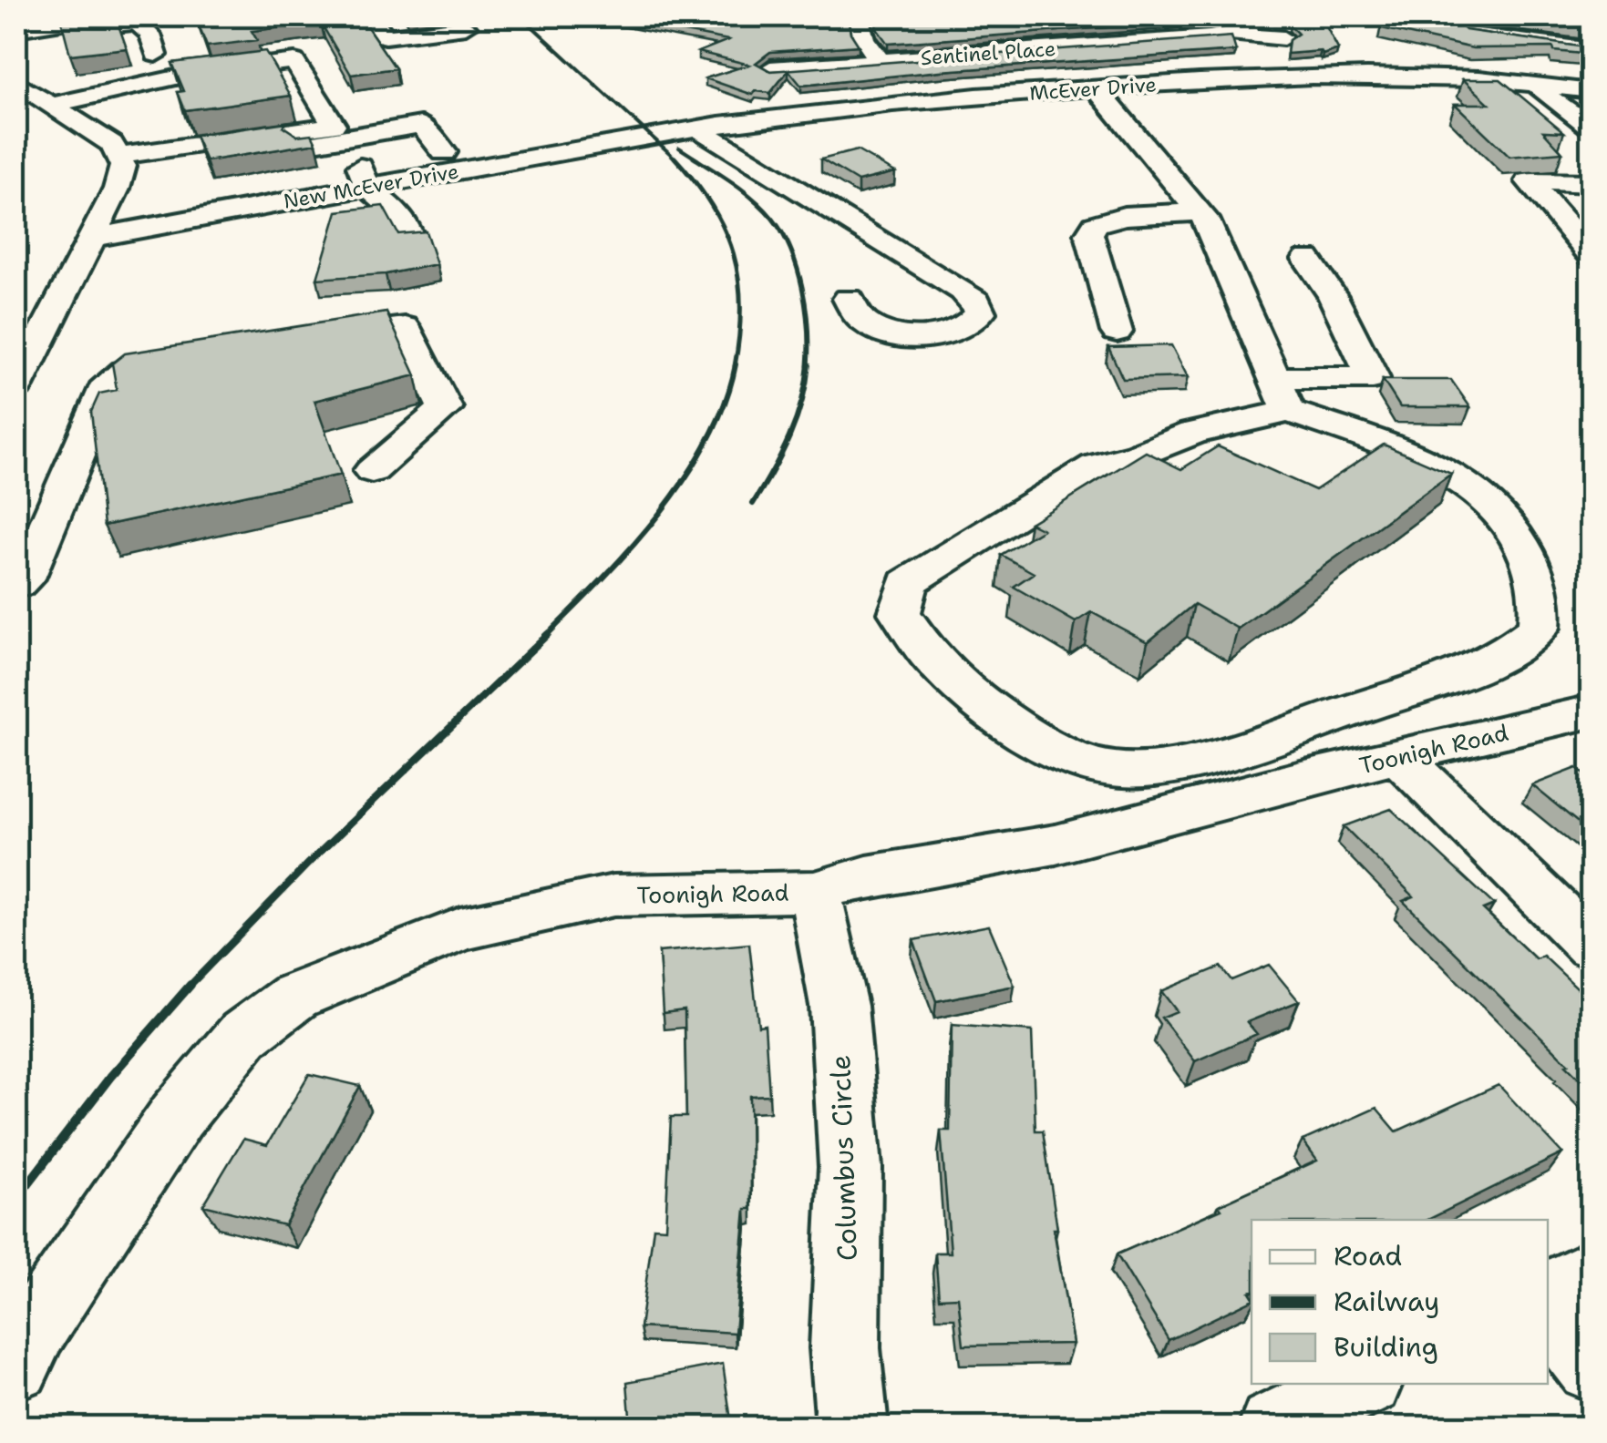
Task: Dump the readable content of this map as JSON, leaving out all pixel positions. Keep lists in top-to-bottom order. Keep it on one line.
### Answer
{"streets":{"street":["Sentinel Place","McEver Drive","New McEver Drive","Toonigh Road","Columbus Circle"]},"crossings":[["McEver Drive","New McEver Drive"],["Toonigh Road","Columbus Circle"]],"legend":["Road","Railway","Building"]}
